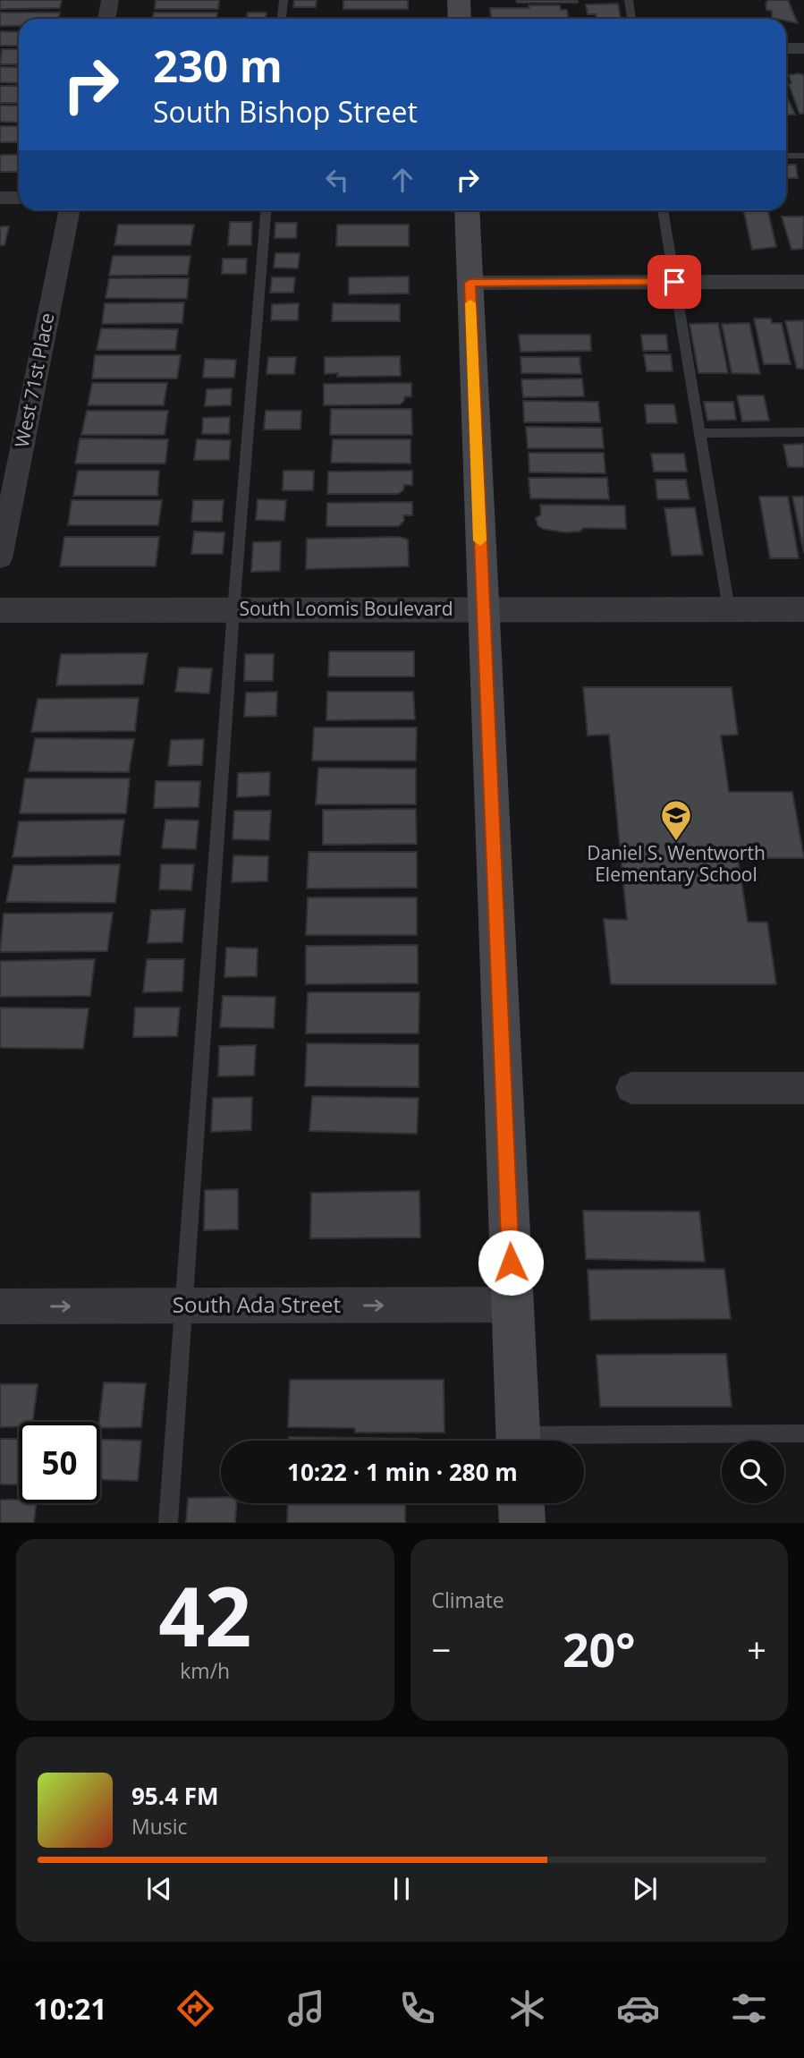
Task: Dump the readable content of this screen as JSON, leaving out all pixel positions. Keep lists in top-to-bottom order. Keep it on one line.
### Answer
{"streets":{"street":["West 71st Place","South Loomis Boulevard","South Ada Street"]},"one_way":["South Ada Street"],"places":{"school or university":["Daniel S. Wentworth Elementary School"]},"page":{"turn":["230 m","South Bishop Street"],"limit":"50","trip":"10:22 · 1 min · 280 m","tile":[["42","km/h"],"Climate"],"heat":["−","20°","+"],"song":["95.4 FM","Music"],"tabs":"10:21"}}
